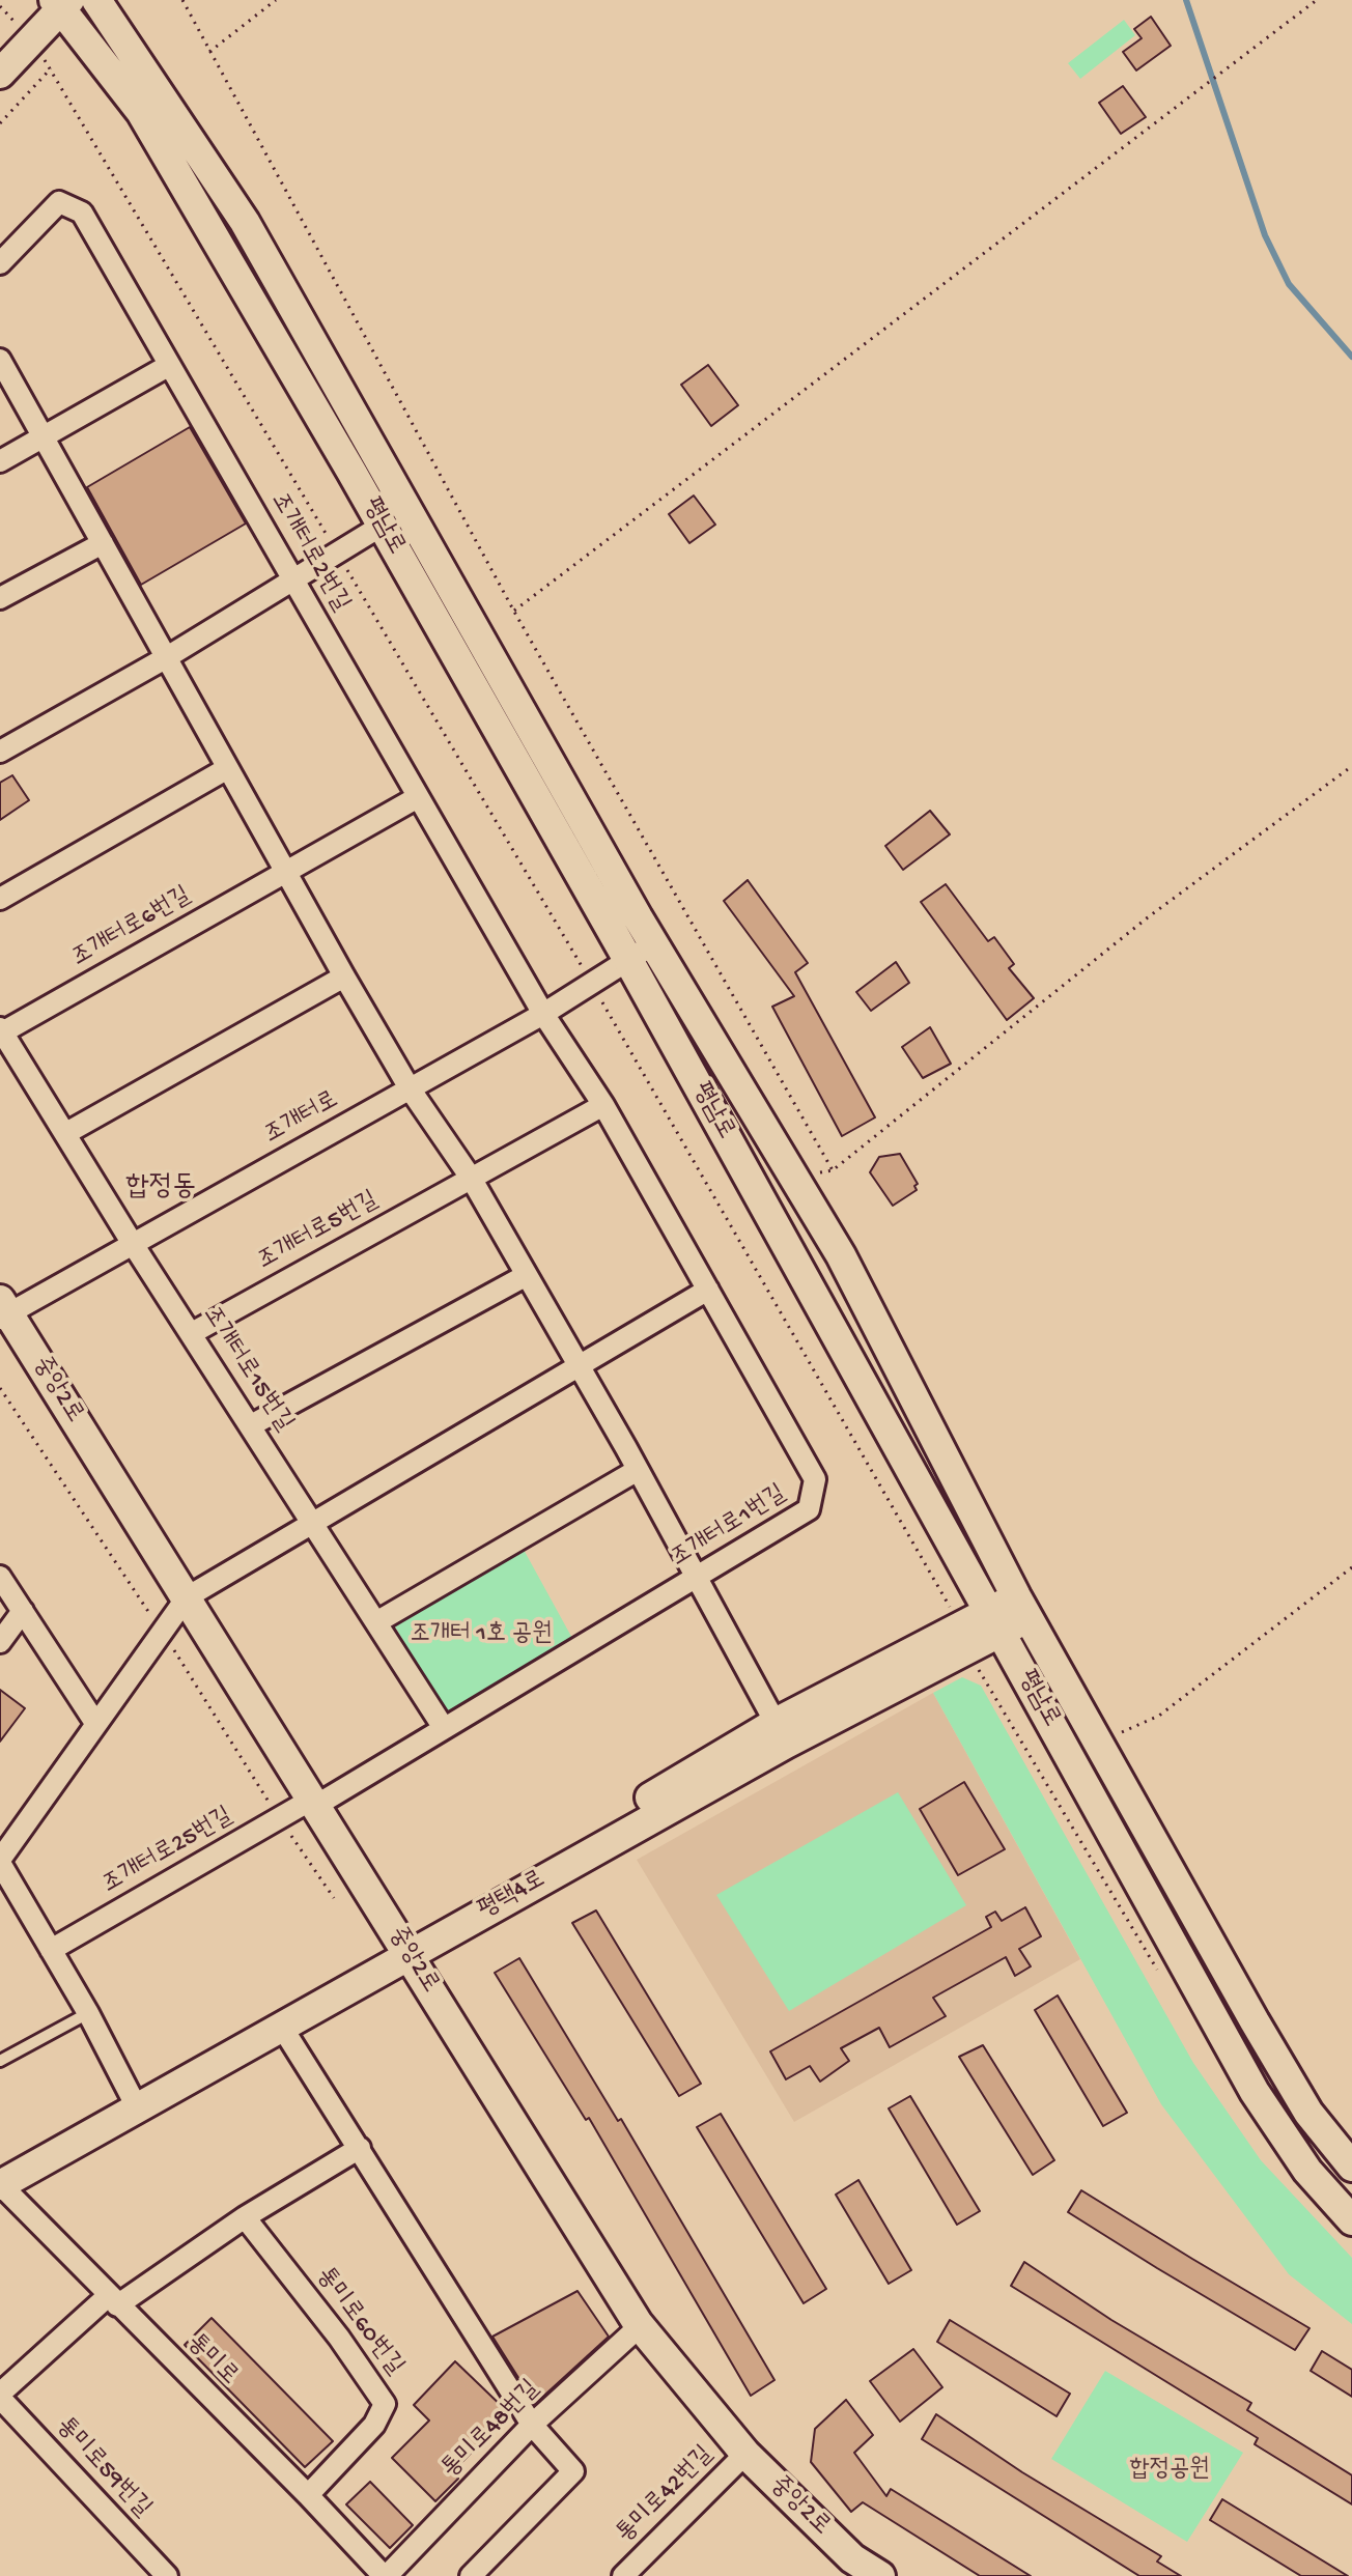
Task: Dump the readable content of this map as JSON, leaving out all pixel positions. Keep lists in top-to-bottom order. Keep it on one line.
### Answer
{"streets":{"main road":["평남로","중앙2로","평택4로"],"street":["조개터로2번길","조개터로6번길","조개터로","조개터로5번길","조개터로15번길","조개터로1번길","조개터로25번길","통미로60번길","통미로","통미로48번길","통미로59번길","통미로42번길"]},"crossings":[["평남로","조개터로"],["평남로","평택4로"],["조개터로2번길","조개터로6번길"],["조개터로2번길","조개터로"],["조개터로2번길","조개터로1번길"],["조개터로6번길","조개터로15번길"],["조개터로","조개터로15번길"],["조개터로","중앙2로"],["조개터로","조개터로1번길"],["조개터로5번길","조개터로15번길"],["조개터로5번길","조개터로1번길"],["조개터로15번길","조개터로1번길"],["중앙2로","조개터로1번길"],["중앙2로","조개터로25번길"],["중앙2로","평택4로"],["중앙2로","통미로48번길"],["중앙2로","통미로42번길"],["조개터로1번길","조개터로25번길"],["평택4로","통미로"],["통미로60번길","통미로"],["통미로","통미로48번길"],["통미로","통미로59번길"]],"districts":["합정동"],"parks":["조개터 1호 공원","합정공원"]}
